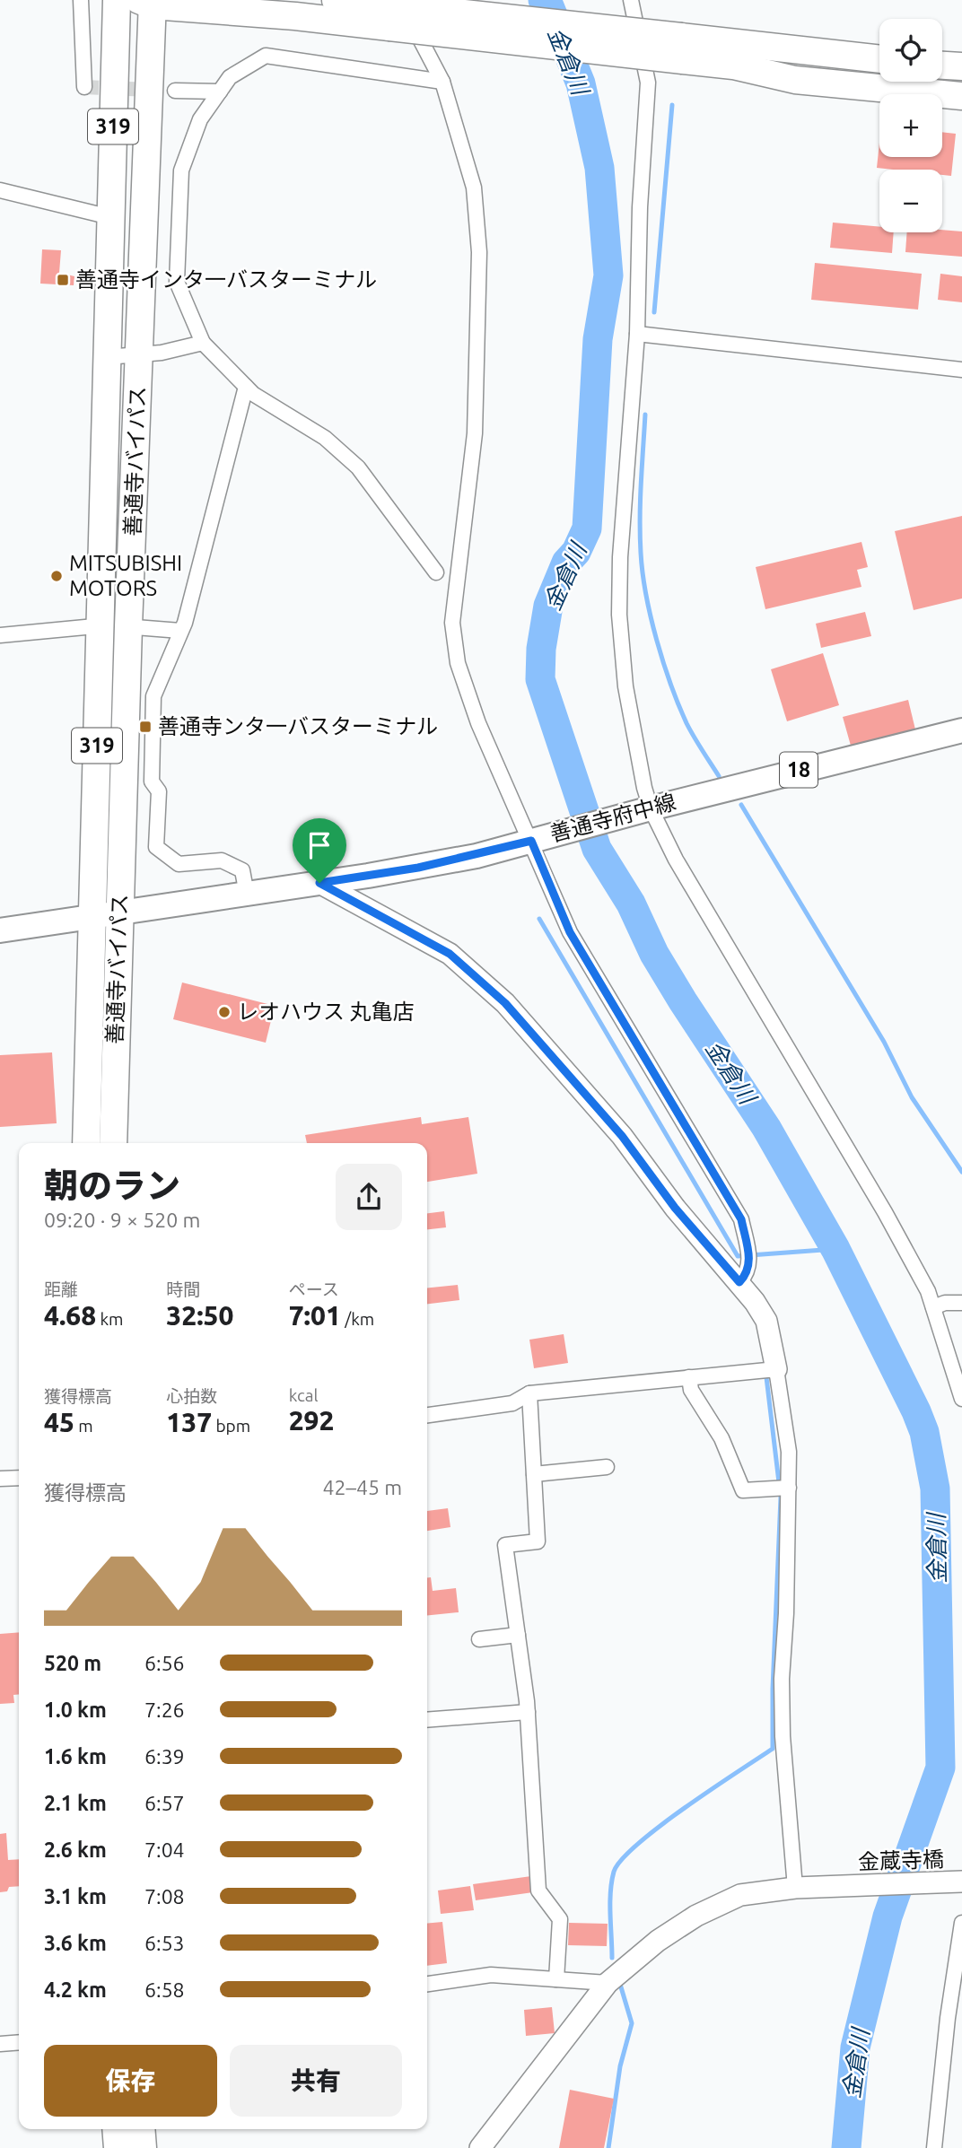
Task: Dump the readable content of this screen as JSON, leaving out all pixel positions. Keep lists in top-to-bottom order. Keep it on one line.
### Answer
{"streets":{"highway":["319","善通寺バイパス"],"main road":["18","善通寺府中線"],"street":["金蔵寺橋"]},"crossings":[["善通寺バイパス","善通寺府中線"]],"water":["金倉川"],"places":{"transit":["善通寺インタ一バスターミナル","善通寺ンタ一バスターミナル"],"other":["MITSUBISHI MOTORS","レオハウス 丸亀店"]},"page":{"map_buttons":["+","−"],"heading":["朝のラン","09:20 · 9 × 520 m"],"stats":[["距離","4.68 km"],["時間","32:50"],["ペース","7:01 /km"],["獲得標高","45 m"],["心拍数","137 bpm"],["kcal","292"]],"chart":["獲得標高","42–45 m"],"list":[{"name":"520 m","note":"6:56"},{"name":"1.0 km","note":"7:26"},{"name":"1.6 km","note":"6:39"},{"name":"2.1 km","note":"6:57"},{"name":"2.6 km","note":"7:04"},{"name":"3.1 km","note":"7:08"},{"name":"3.6 km","note":"6:53"},{"name":"4.2 km","note":"6:58"}],"buttons":["保存","共有"]}}
